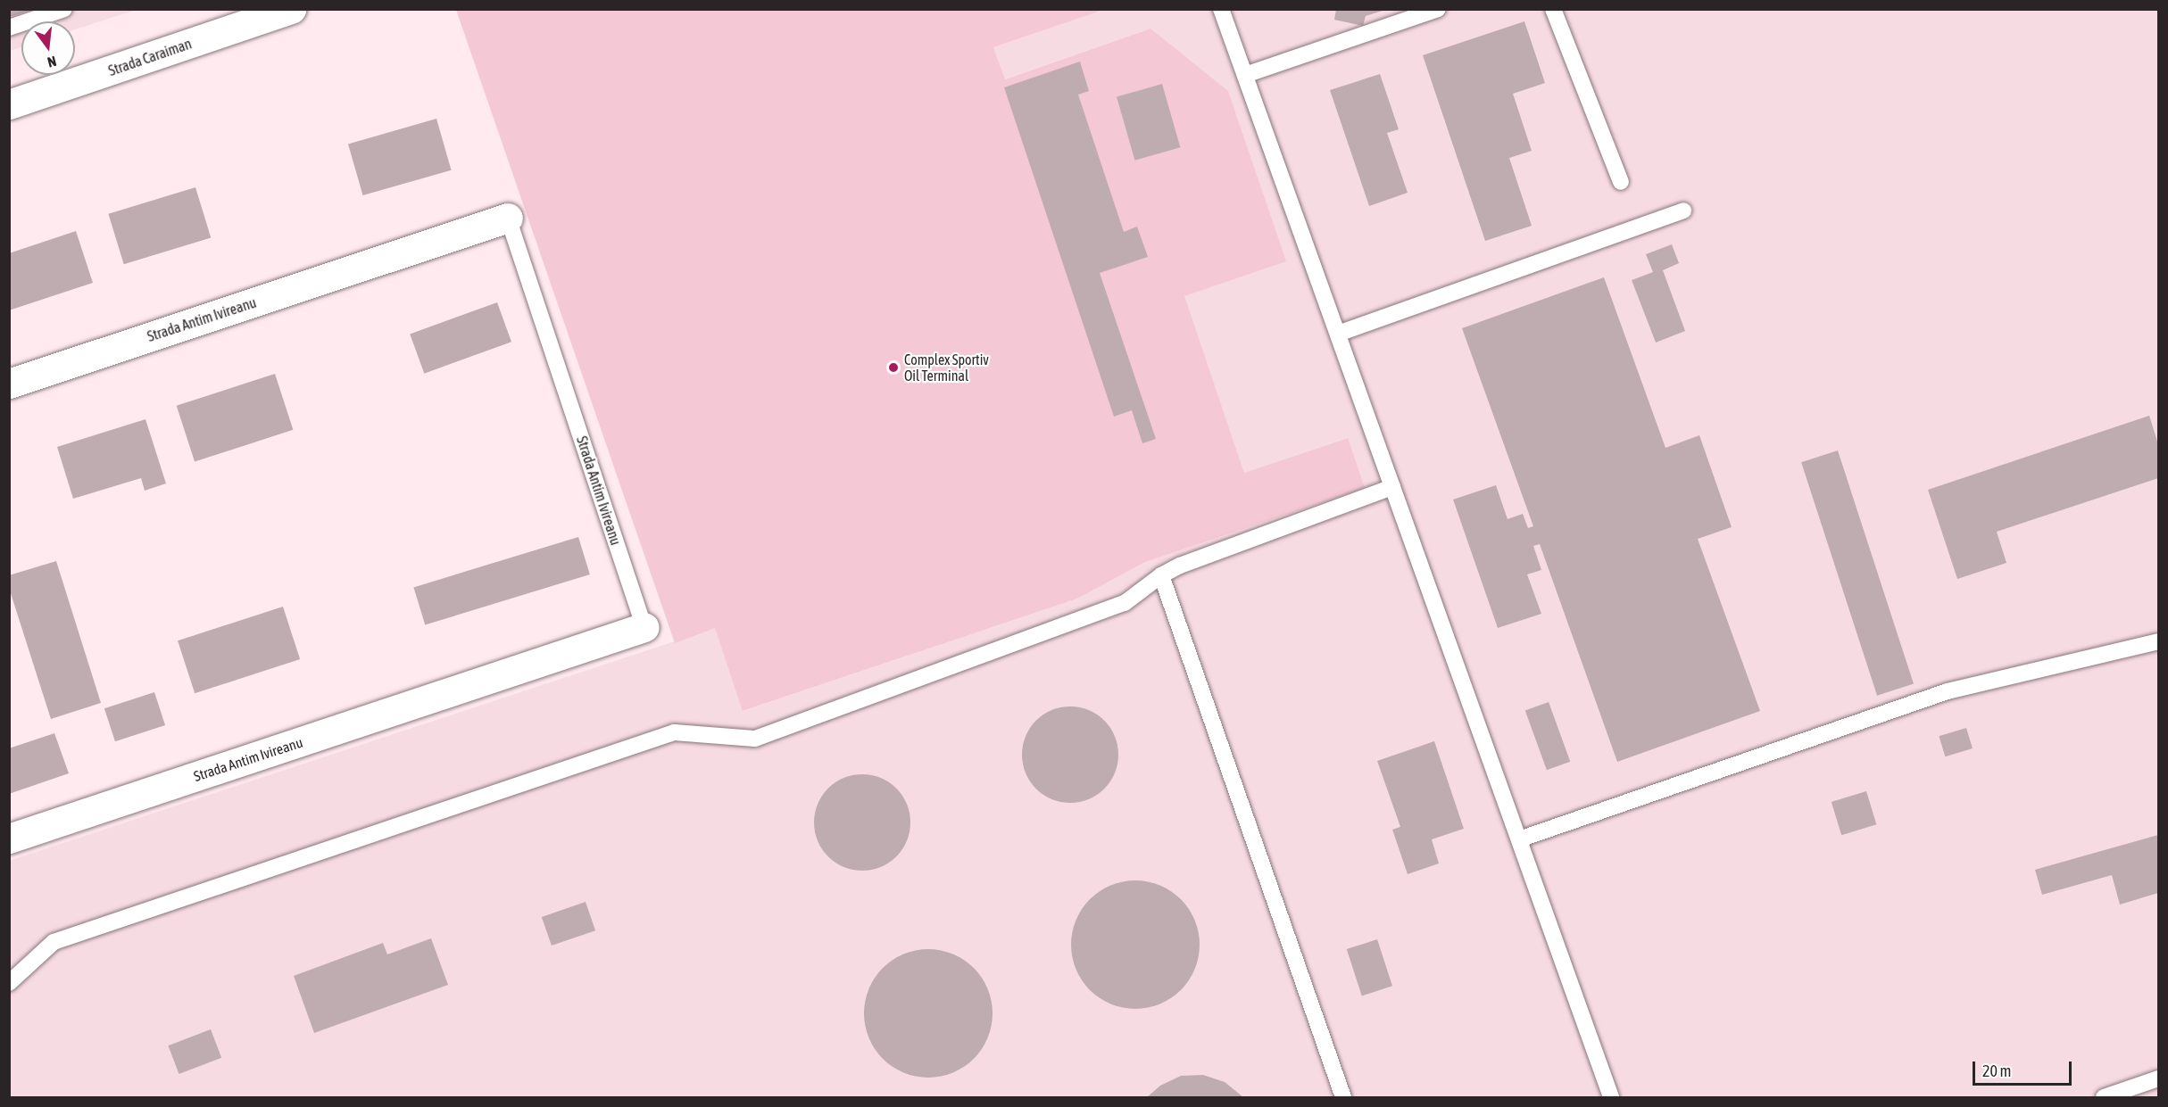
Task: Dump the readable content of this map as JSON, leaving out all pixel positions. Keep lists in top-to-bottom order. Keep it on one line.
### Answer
{"streets":{"street":["Strada Caraiman","Strada Antim Ivireanu"]},"places":["Complex Sportiv Oil Terminal"],"scale_bar":"20 m","north":"bottom"}
